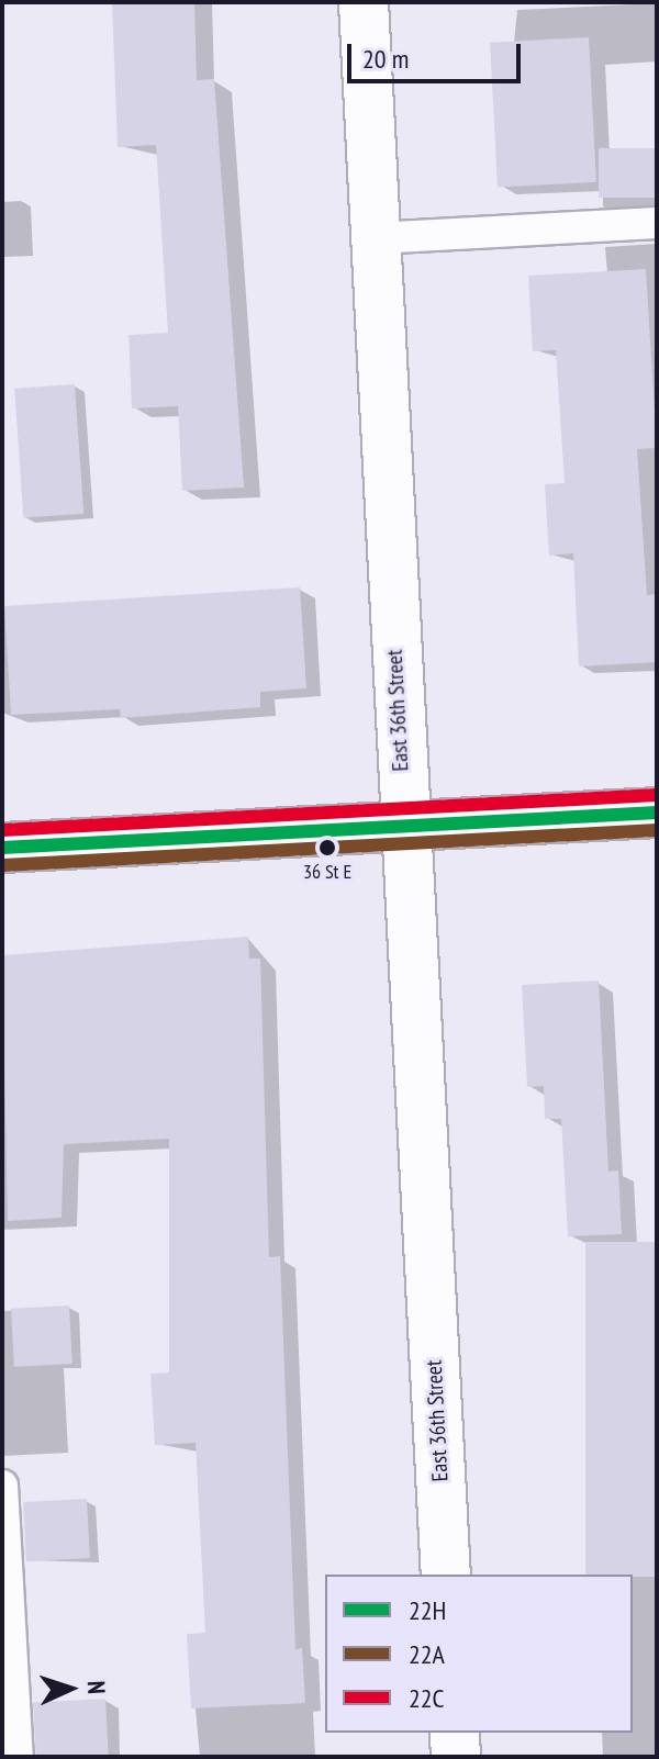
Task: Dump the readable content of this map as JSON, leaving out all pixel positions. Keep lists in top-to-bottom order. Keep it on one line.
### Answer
{"streets":{"street":["East 36th Street"]},"places":["36 St E"],"lines":["transit line 22C","transit line 22H","transit line 22A"],"legend":["22H","22A","22C"],"scale_bar":"20 m","north":"right"}
